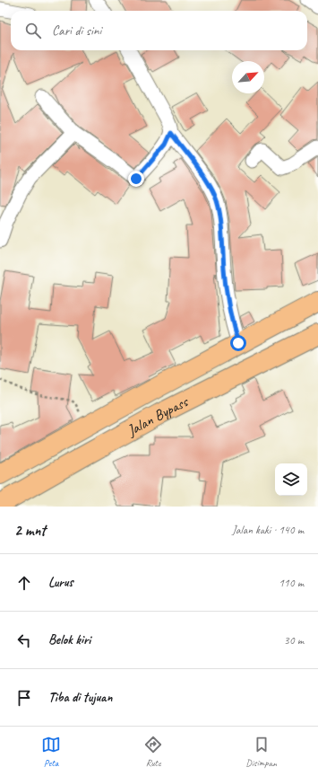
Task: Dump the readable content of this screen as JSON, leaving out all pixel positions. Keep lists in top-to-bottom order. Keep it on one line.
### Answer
{"streets":{"highway":["Jalan Bypass"]},"north":"top right","page":{"search":"Cari di sini","heading":["2 mnt","Jalan kaki · 140 m"],"list":[["Lurus","110 m"],["Belok kiri","30 m"],"Tiba di tujuan"],"nav":["Peta","Rute","Disimpan"]}}
